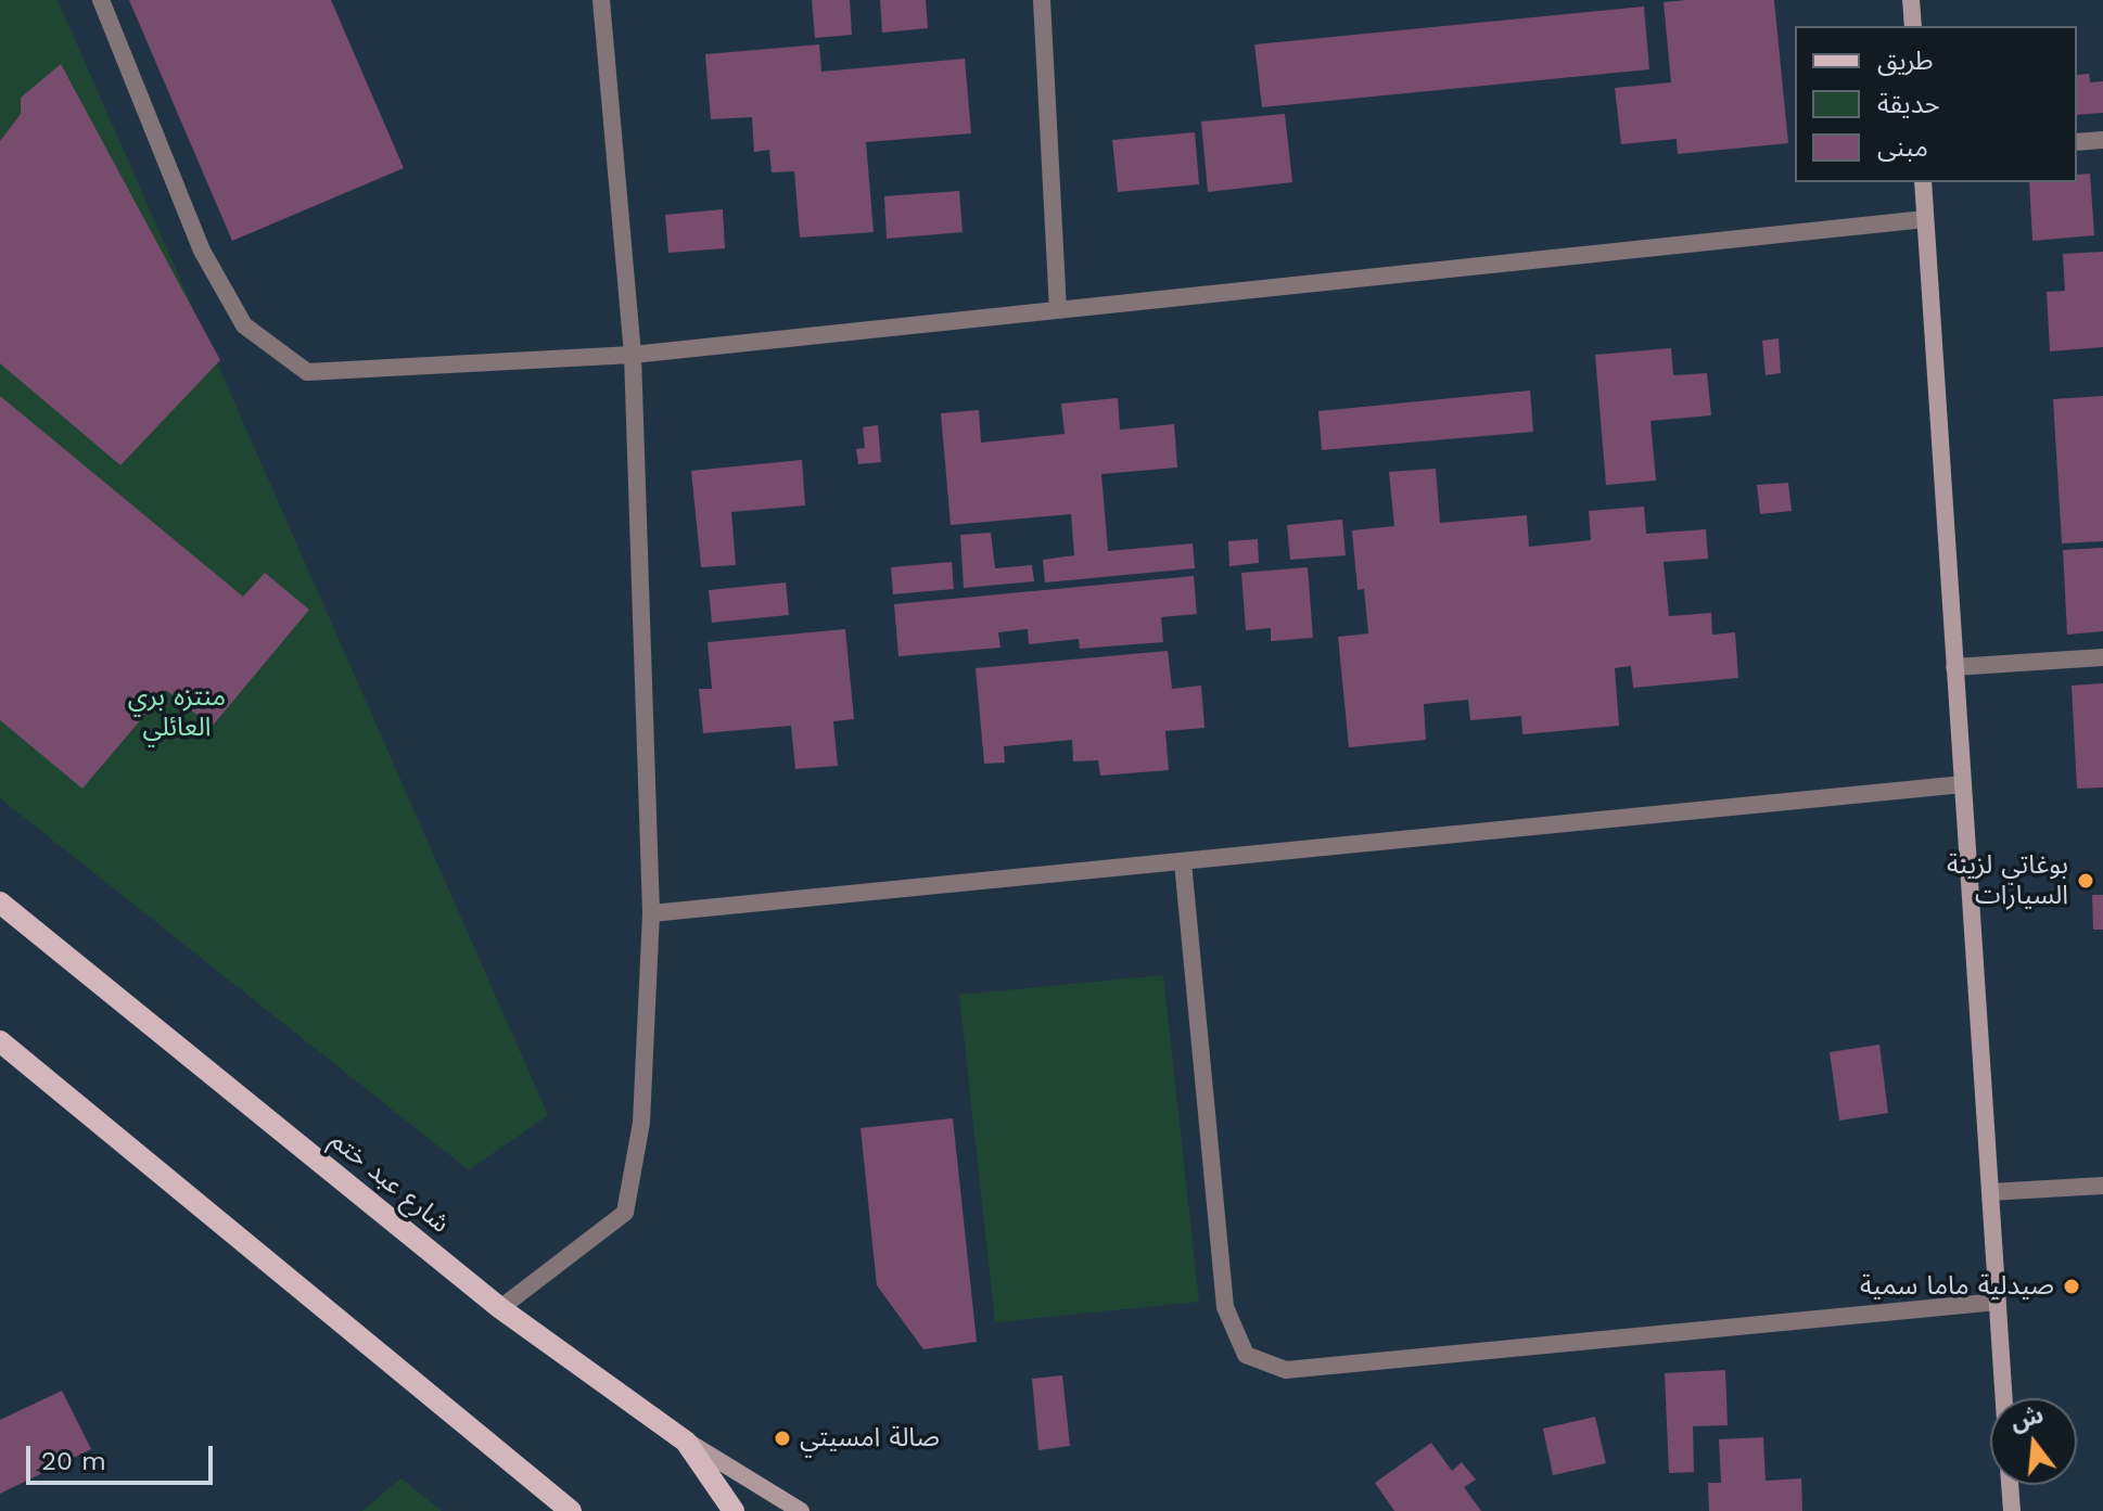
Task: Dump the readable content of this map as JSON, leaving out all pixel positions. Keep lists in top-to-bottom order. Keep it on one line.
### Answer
{"streets":{"main road":["شارع عبد ختم"]},"parks":["منتزه بري العائلي"],"places":["بوغاتي لزينة السيارات","صيدلية ماما سمية","صالة امسيتي"],"legend":["طريق","حديقة","مبنى"],"scale_bar":"20 m","north":"top"}
